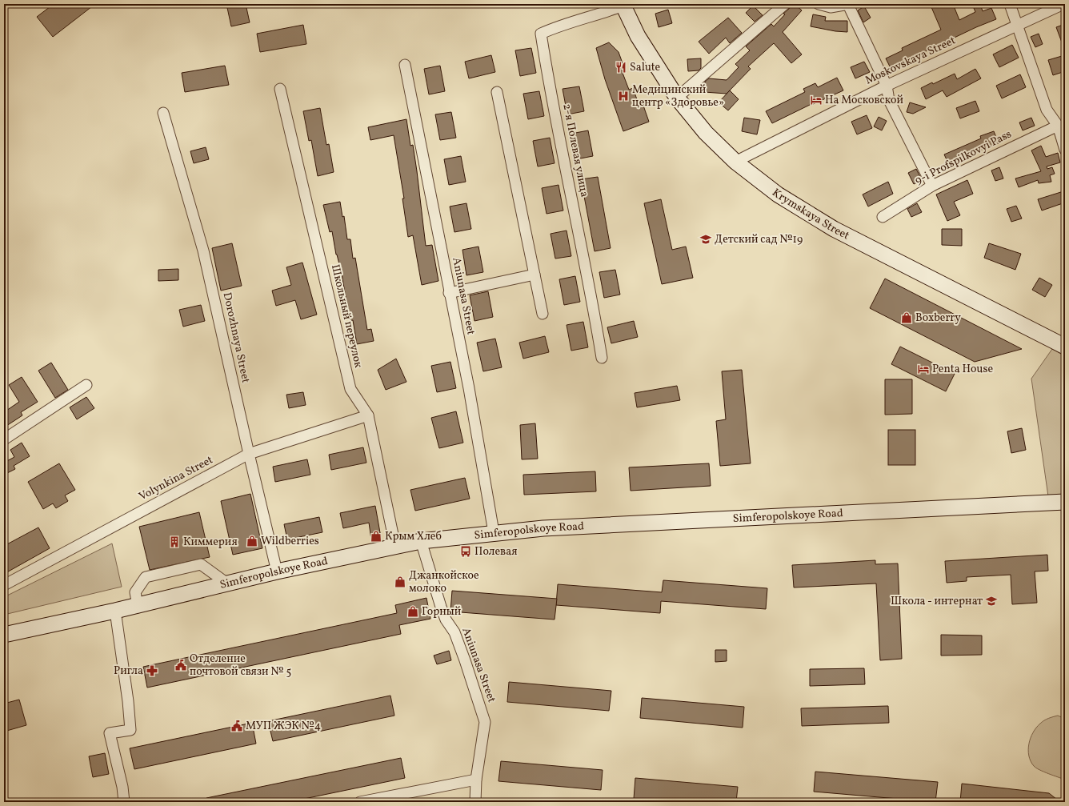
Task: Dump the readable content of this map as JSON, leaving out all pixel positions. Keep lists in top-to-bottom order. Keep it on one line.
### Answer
{"streets":{"main road":["Krymskaya Street","Simferopolskoye Road"],"street":["Moskovskaya Street","2-я Полевая улица","9-i Profspilkovyi Pass","Aniunasa Street","Школьный переулок","Dorozhnaya Street","Volynkina Street"]},"crossings":[["Moskovskaya Street","Krymskaya Street"],["2-я Полевая улица","Krymskaya Street"],["Aniunasa Street","Simferopolskoye Road"],["Школьный переулок","Volynkina Street"],["Школьный переулок","Simferopolskoye Road"],["Dorozhnaya Street","Volynkina Street"],["Dorozhnaya Street","Simferopolskoye Road"]],"places":{"restaurant":["Salute"],"hospital":["Медицинский центр «Здоровье»"],"hotel":["На Московской","Penta House"],"school or university":["Детский сад №19","Школа - интернат"],"shop":["Boxberry","Крым Хлеб","Wildberries","Джанкойское молоко","Горный"],"building":["Киммерия"],"bus stop":["Полевая"],"public building":["Отделение почтовой связи № 5","МУП ЖЭК №4"],"pharmacy":["Ригла"]}}
